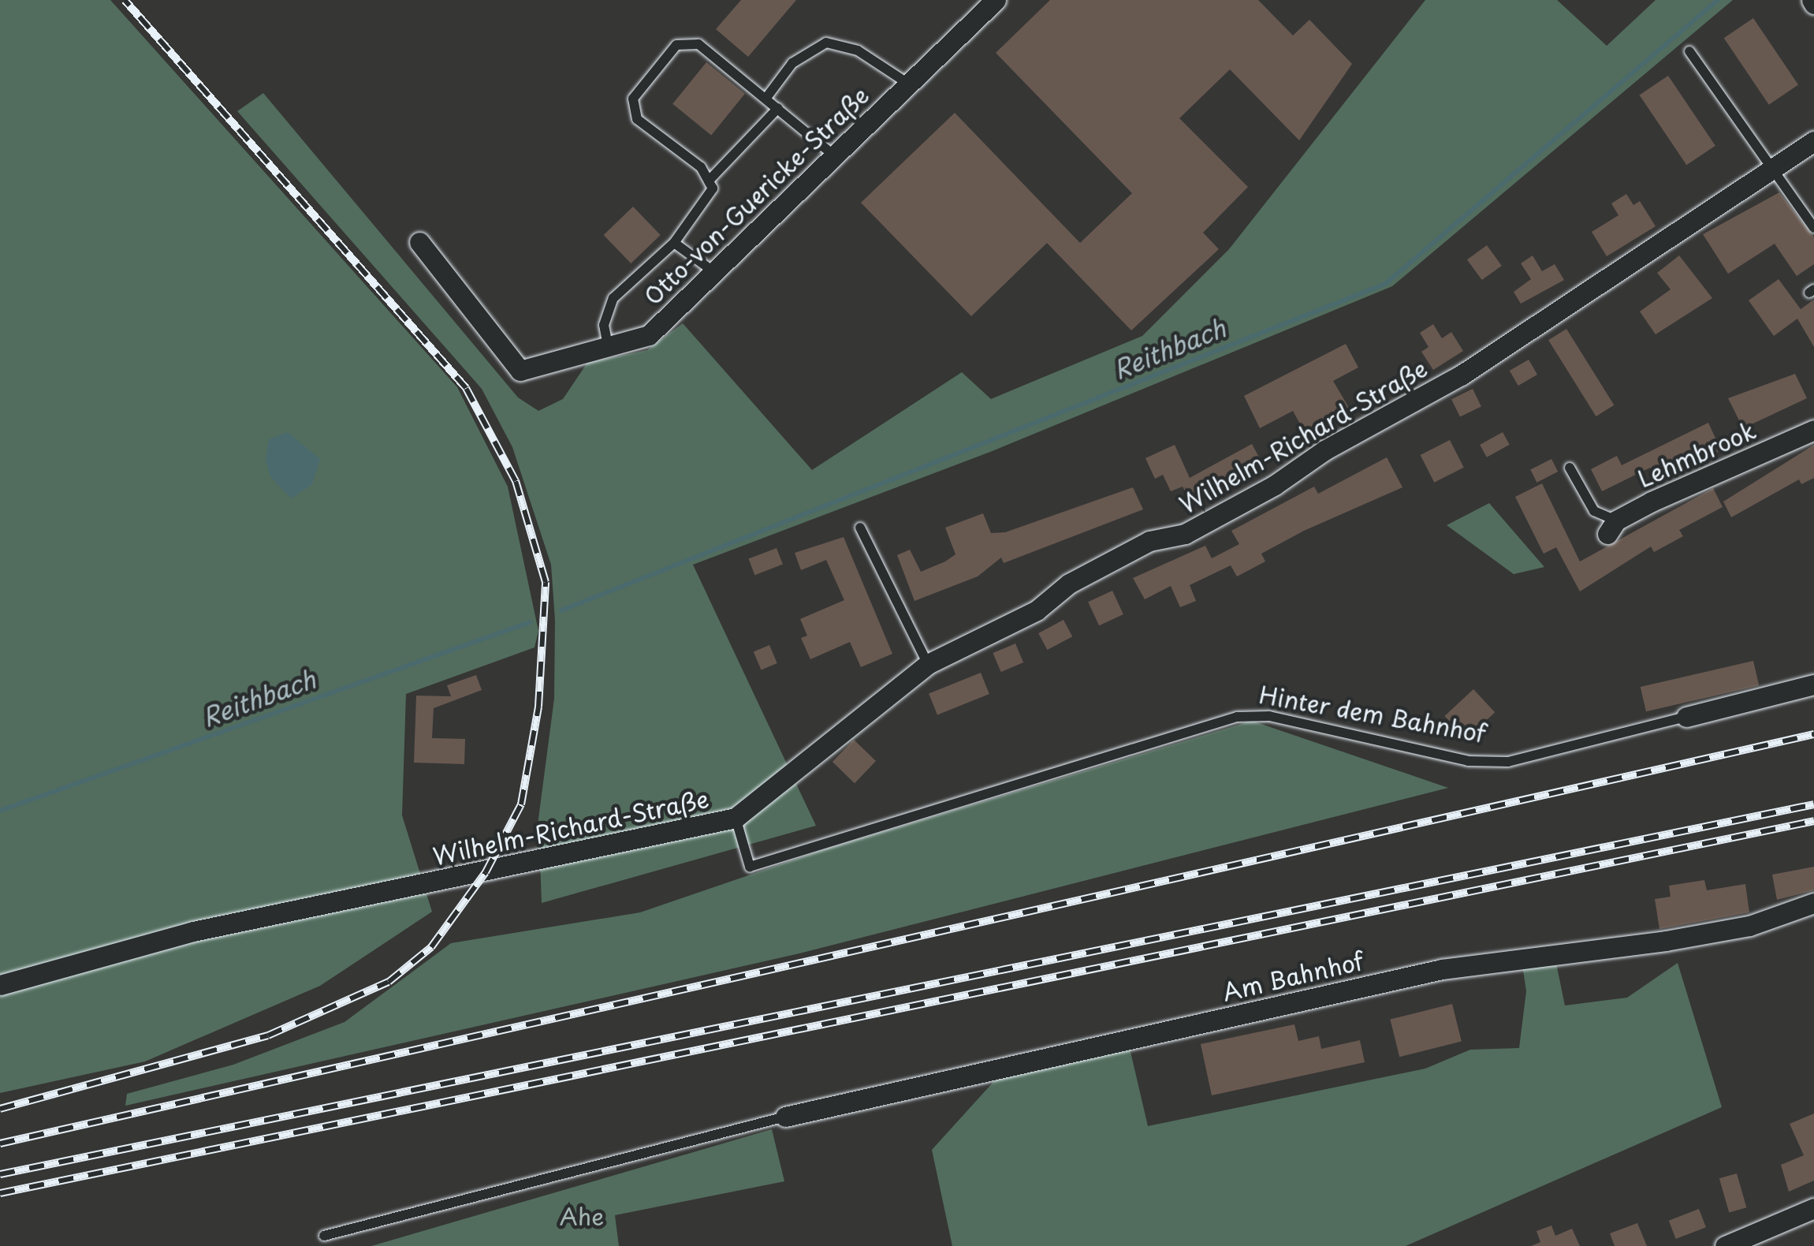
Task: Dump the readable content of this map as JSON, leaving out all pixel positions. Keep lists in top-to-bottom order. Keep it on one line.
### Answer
{"streets":{"street":["Otto-von-Guericke-Straße","Wilhelm-Richard-Straße","Lehmbrook","Hinter dem Bahnhof","Am Bahnhof"]},"crossings":[["Wilhelm-Richard-Straße","Hinter dem Bahnhof"]],"water":["Reithbach"],"parks":["Ahe"]}
